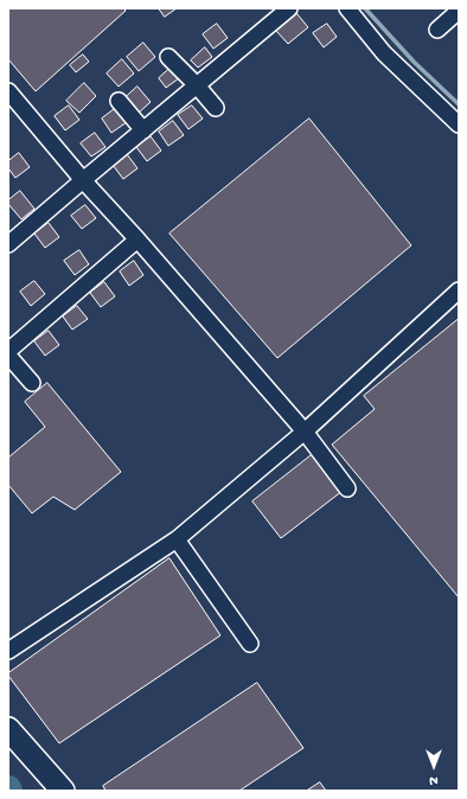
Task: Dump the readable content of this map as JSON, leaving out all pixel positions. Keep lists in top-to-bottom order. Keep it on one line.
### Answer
{"north":"bottom"}
